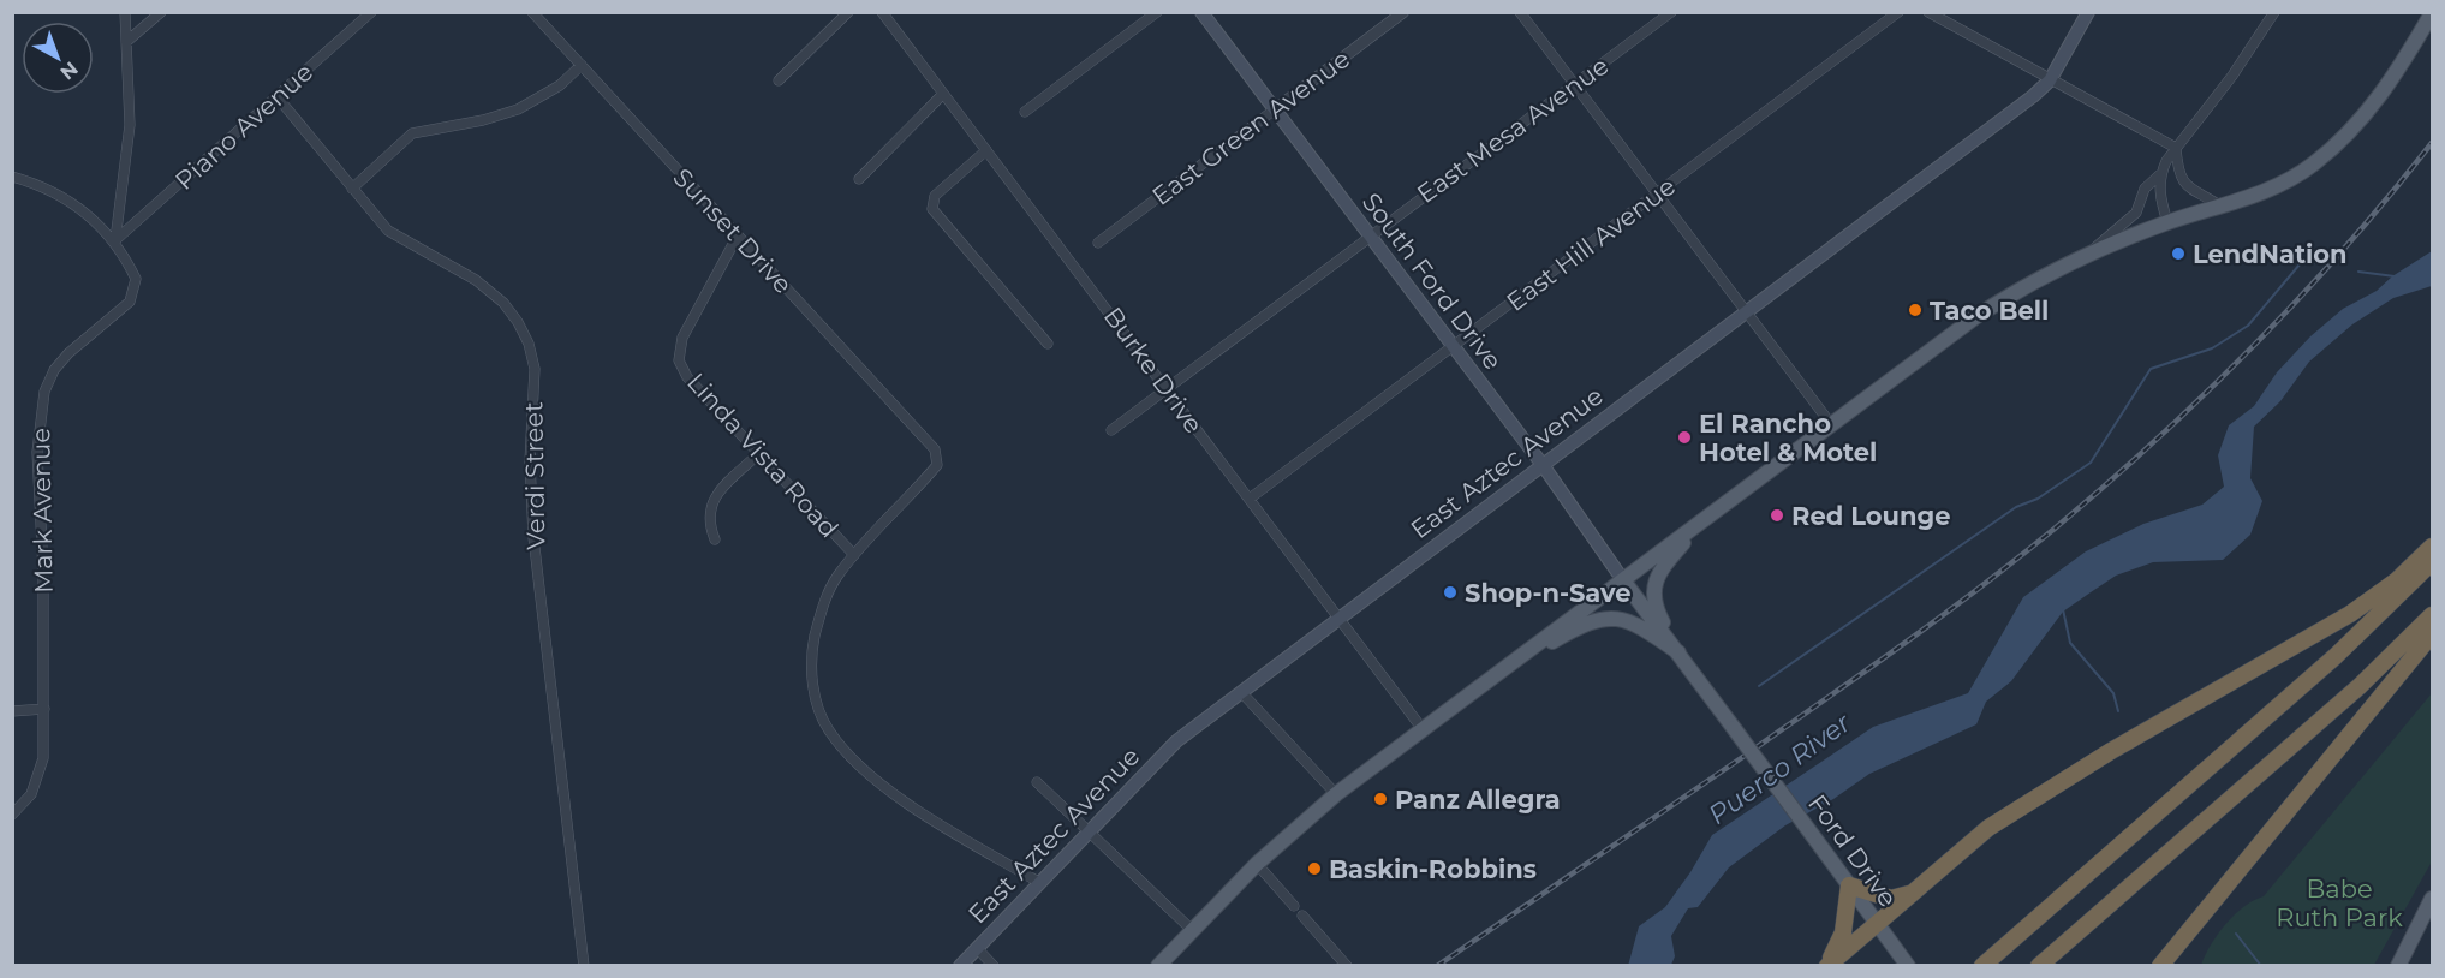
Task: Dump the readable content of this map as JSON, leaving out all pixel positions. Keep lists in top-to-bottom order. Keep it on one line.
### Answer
{"streets":{"main road":["South Ford Drive","East Aztec Avenue","Ford Drive"],"street":["Piano Avenue","East Green Avenue","East Mesa Avenue","Sunset Drive","East Hill Avenue","Burke Drive","Linda Vista Road","Verdi Street","Mark Avenue"]},"crossings":[["Piano Avenue","Verdi Street"],["Piano Avenue","Mark Avenue"],["East Green Avenue","South Ford Drive"],["East Mesa Avenue","South Ford Drive"],["East Mesa Avenue","Burke Drive"],["Sunset Drive","Linda Vista Road"],["East Hill Avenue","South Ford Drive"],["East Hill Avenue","Burke Drive"],["South Ford Drive","East Aztec Avenue"],["Burke Drive","East Aztec Avenue"]],"water":["Puerco River"],"parks":["Babe Ruth Park"],"places":["LendNation","Taco Bell","El Rancho Hotel & Motel","Red Lounge","Shop-n-Save","Panz Allegra","Baskin-Robbins"],"north":"bottom right"}
